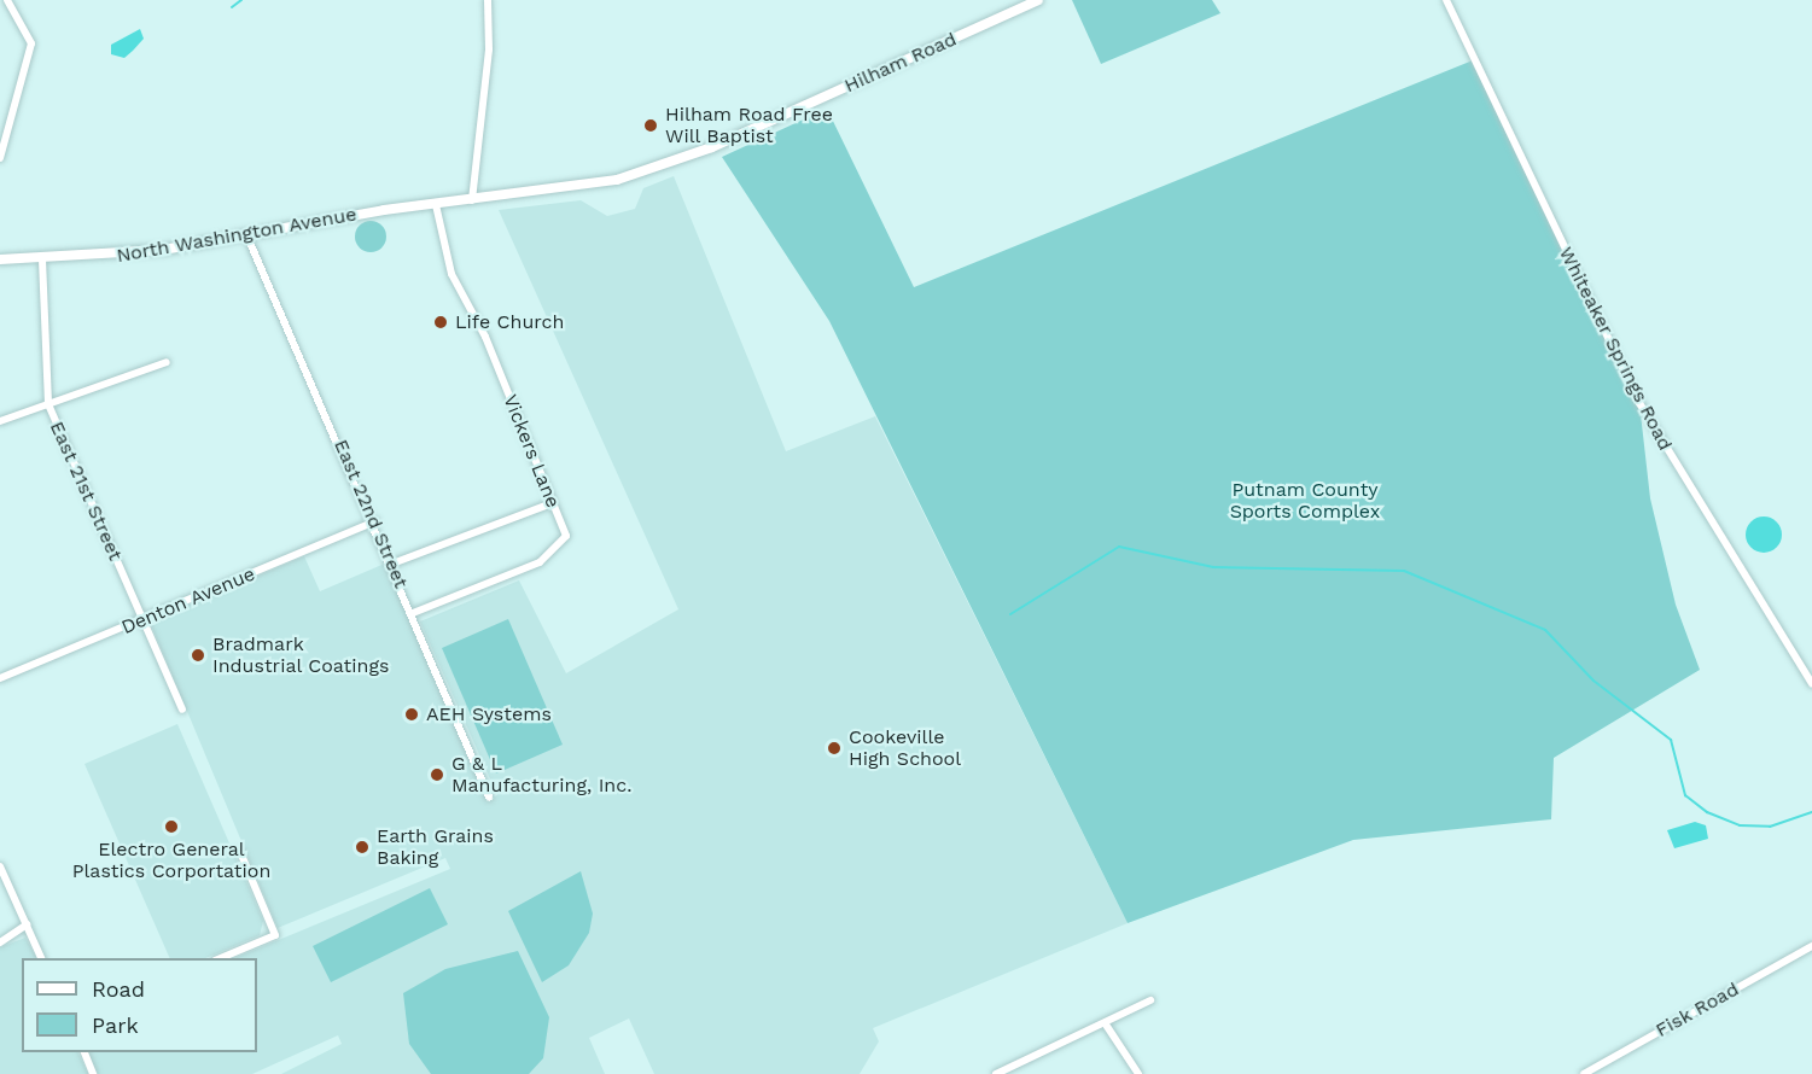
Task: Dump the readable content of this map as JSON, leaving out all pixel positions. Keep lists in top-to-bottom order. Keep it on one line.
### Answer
{"streets":{"main road":["Hilham Road","North Washington Avenue"],"street":["Whiteaker Springs Road","Vickers Lane","East 21st Street","East 22nd Street","Denton Avenue","Fisk Road"]},"crossings":[["Hilham Road","North Washington Avenue"],["North Washington Avenue","Vickers Lane"],["North Washington Avenue","East 21st Street"],["North Washington Avenue","East 22nd Street"],["Vickers Lane","East 22nd Street"],["East 21st Street","Denton Avenue"],["East 22nd Street","Denton Avenue"]],"parks":["Putnam County Sports Complex"],"places":["Hilham Road Free Will Baptist","Life Church","Bradmark Industrial Coatings","AEH Systems","Cookeville High School","G & L Manufacturing, Inc.","Electro General Plastics Corportation","Earth Grains Baking"],"legend":["Road","Park"]}
